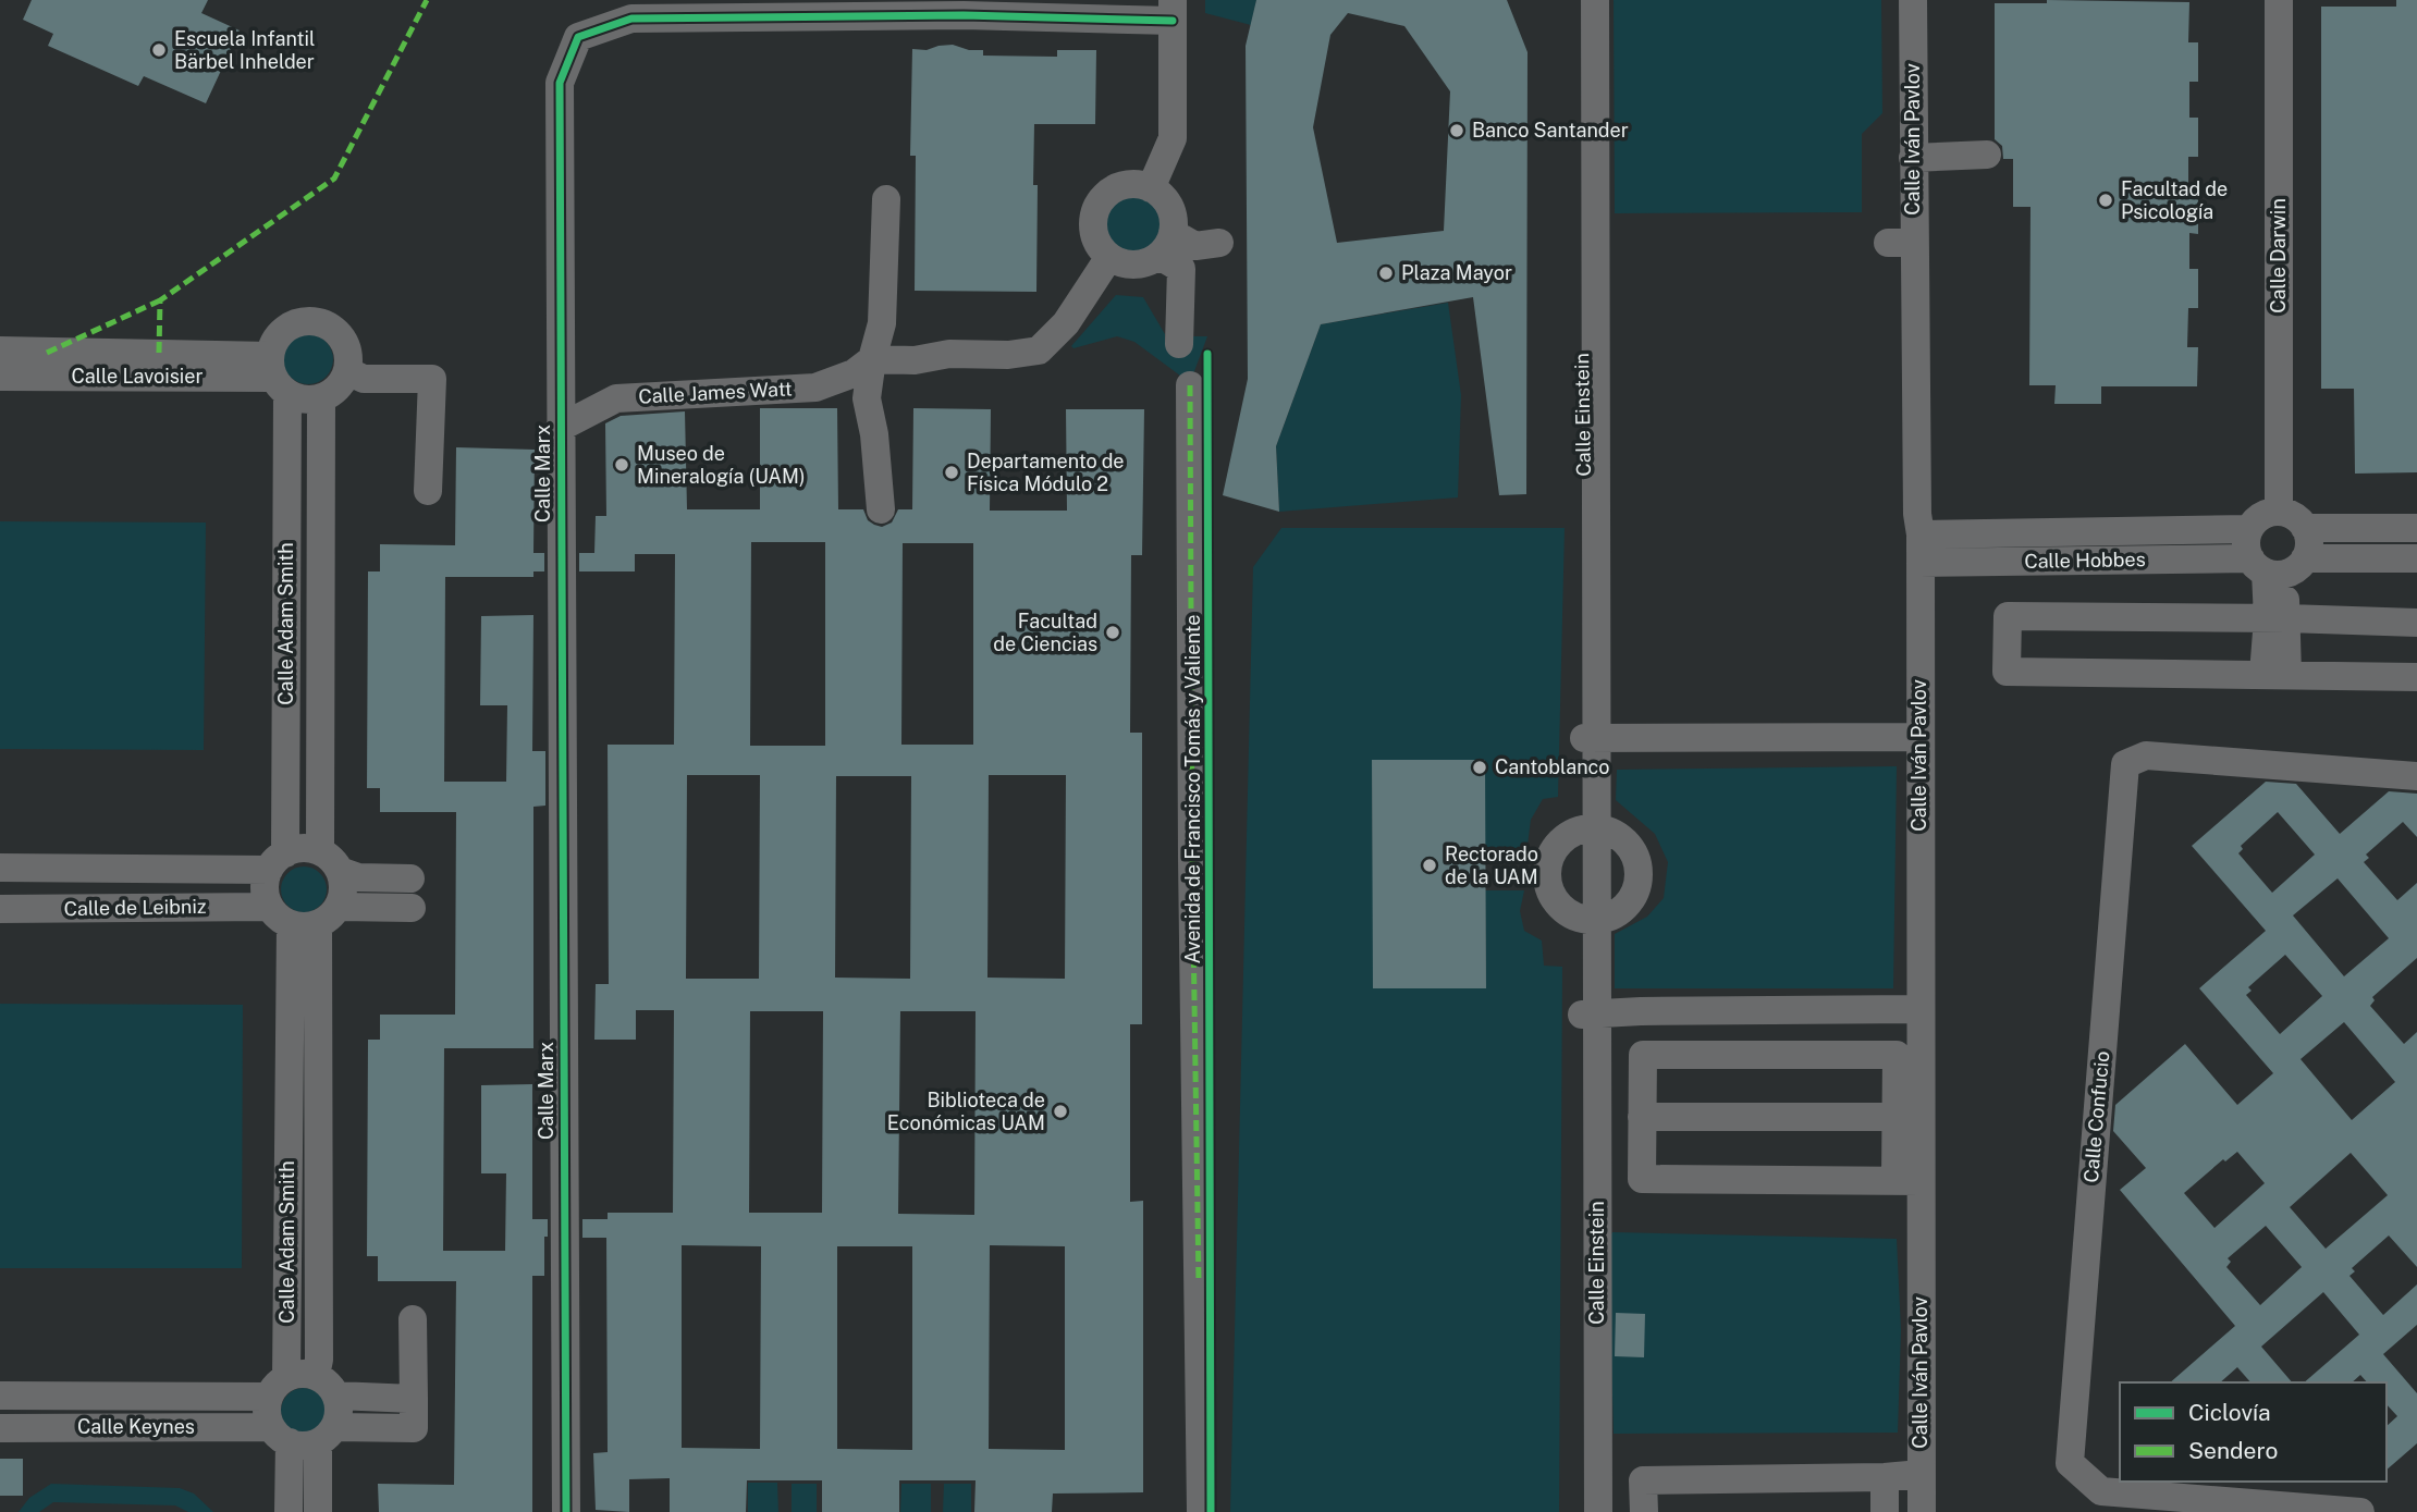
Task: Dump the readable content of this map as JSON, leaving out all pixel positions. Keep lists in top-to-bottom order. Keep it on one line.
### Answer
{"streets":{"street":["Calle Iván Pavlov","Calle Darwin","Calle Lavoisier","Calle James Watt","Calle Einstein","Calle Marx","Calle Hobbes","Calle Adam Smith","Avenida de Francisco Tomás y Valiente","Calle de Leibniz","Calle Confucio","Calle Keynes"]},"crossings":[["Calle Iván Pavlov","Calle Hobbes"],["Calle Darwin","Calle Hobbes"],["Calle Lavoisier","Calle Adam Smith"],["Calle James Watt","Calle Marx"],["Calle Adam Smith","Calle de Leibniz"],["Calle Adam Smith","Calle Keynes"]],"places":["Escuela Infantil Bärbel Inhelder","Banco Santander","Facultad de Psicología","Plaza Mayor","Museo de Mineralogía (UAM)","Departamento de Física Módulo 2","Facultad de Ciencias","Cantoblanco","Rectorado de la UAM","Biblioteca de Económicas UAM"],"legend":["Ciclovía","Sendero"]}
